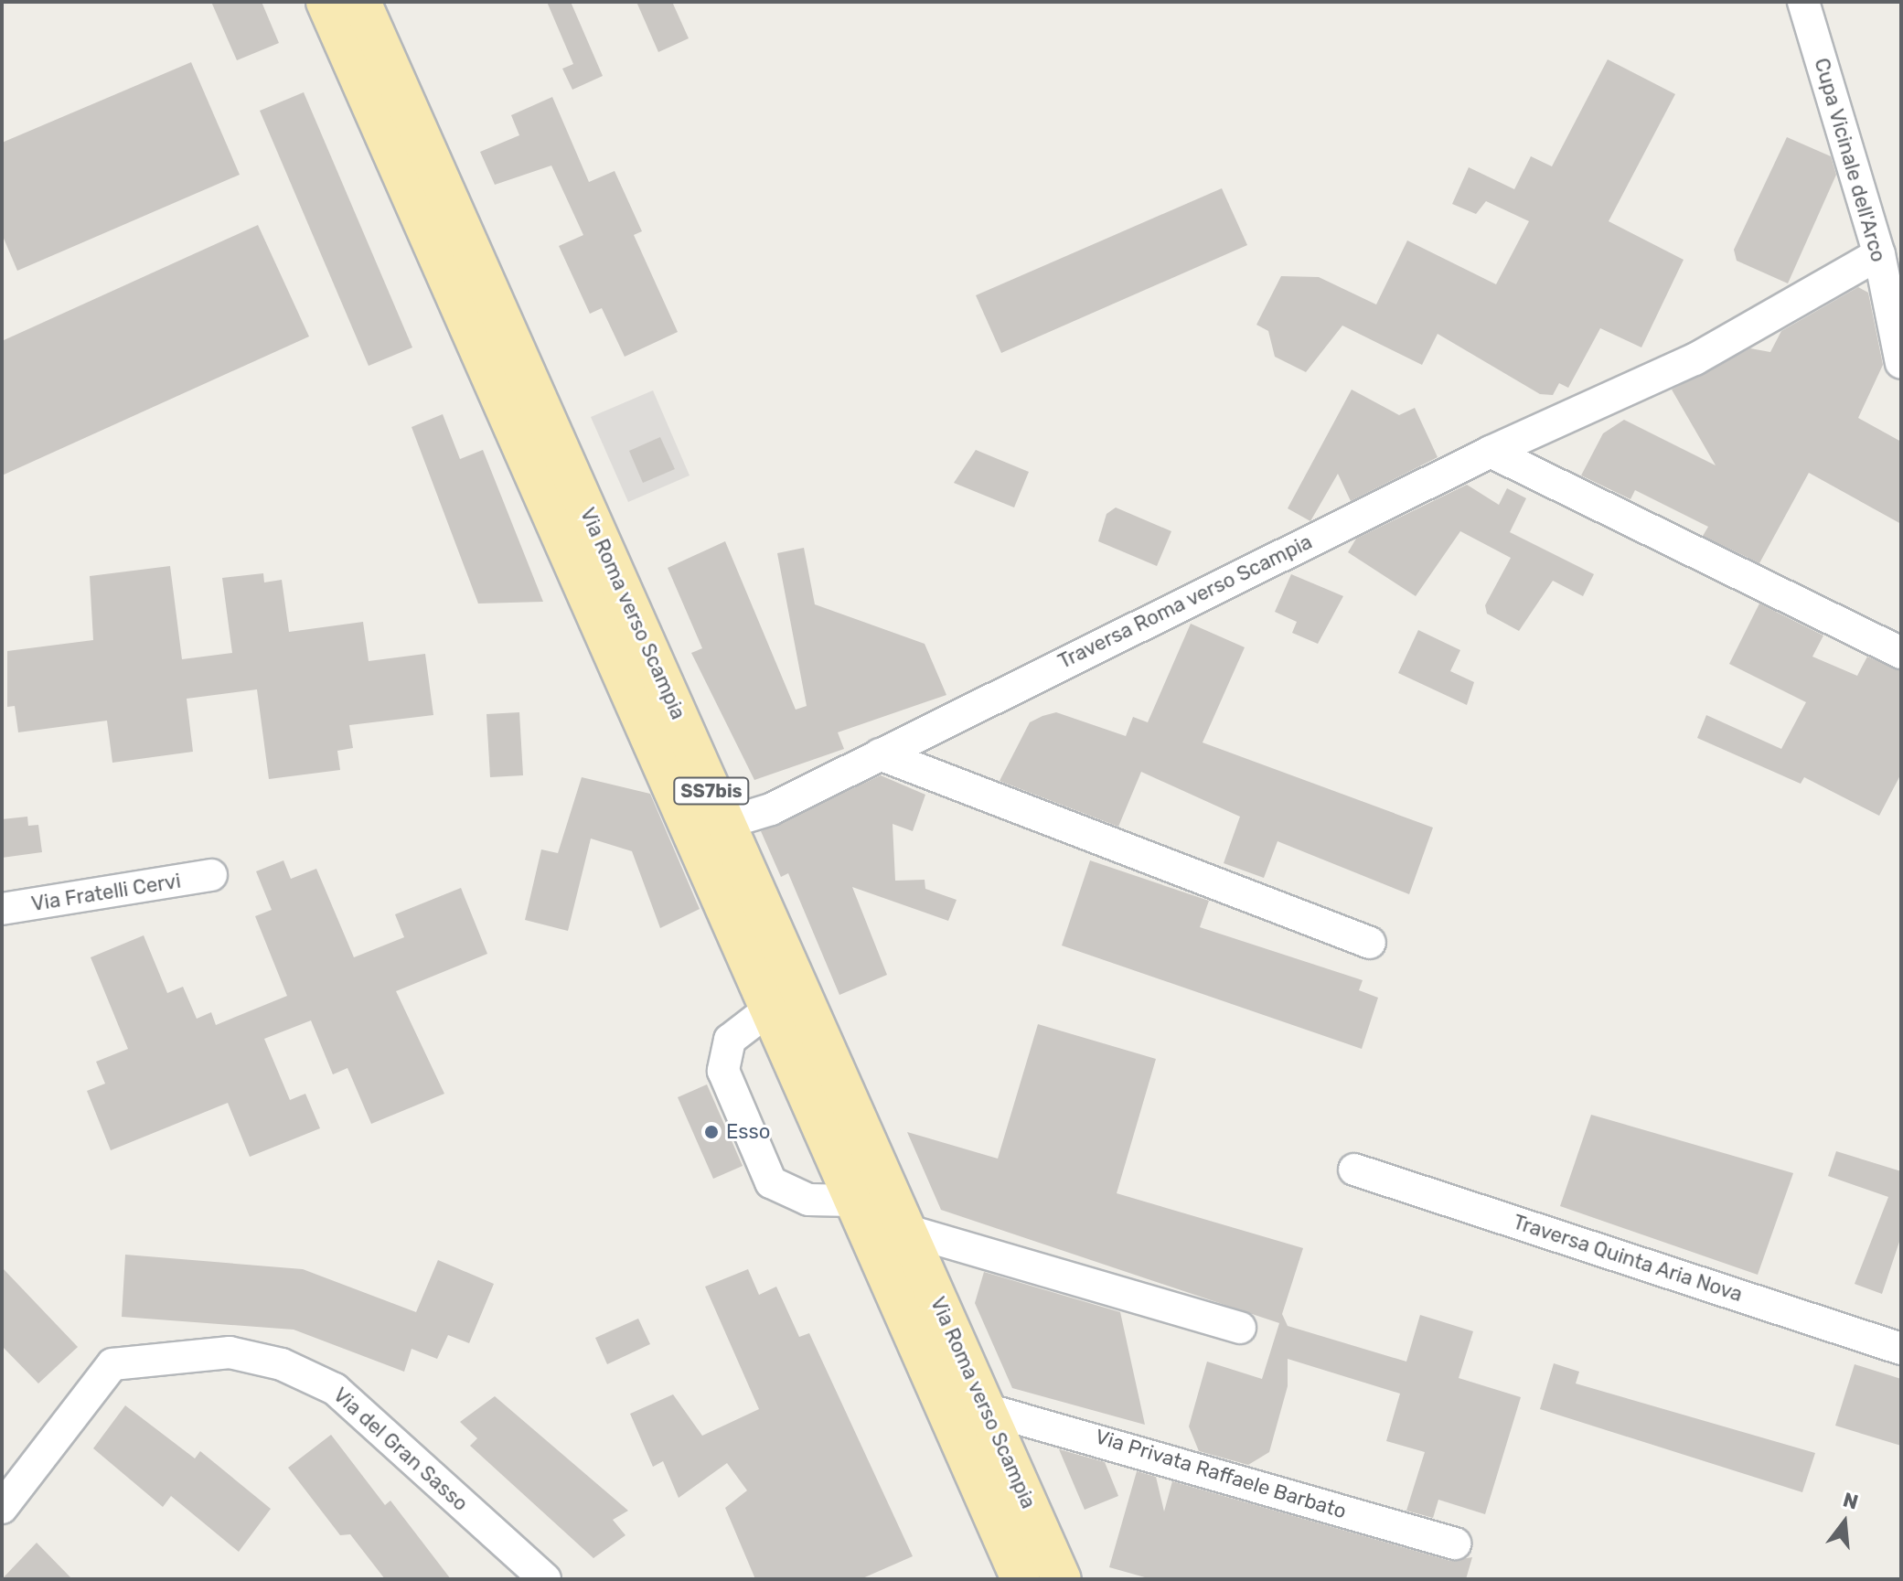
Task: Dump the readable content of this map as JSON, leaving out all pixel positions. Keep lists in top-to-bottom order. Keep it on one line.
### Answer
{"streets":{"main road":["Via Roma verso Scampia","SS7bis"],"street":["Cupa Vicinale dell'Arco","Traversa Roma verso Scampia","Via Fratelli Cervi","Traversa Quinta Aria Nova","Via del Gran Sasso","Via Privata Raffaele Barbato"]},"crossings":[["Cupa Vicinale dell'Arco","Traversa Roma verso Scampia"],["Traversa Roma verso Scampia","Via Roma verso Scampia"],["Via Roma verso Scampia","Via Privata Raffaele Barbato"]],"places":["Esso"],"north":"top"}
